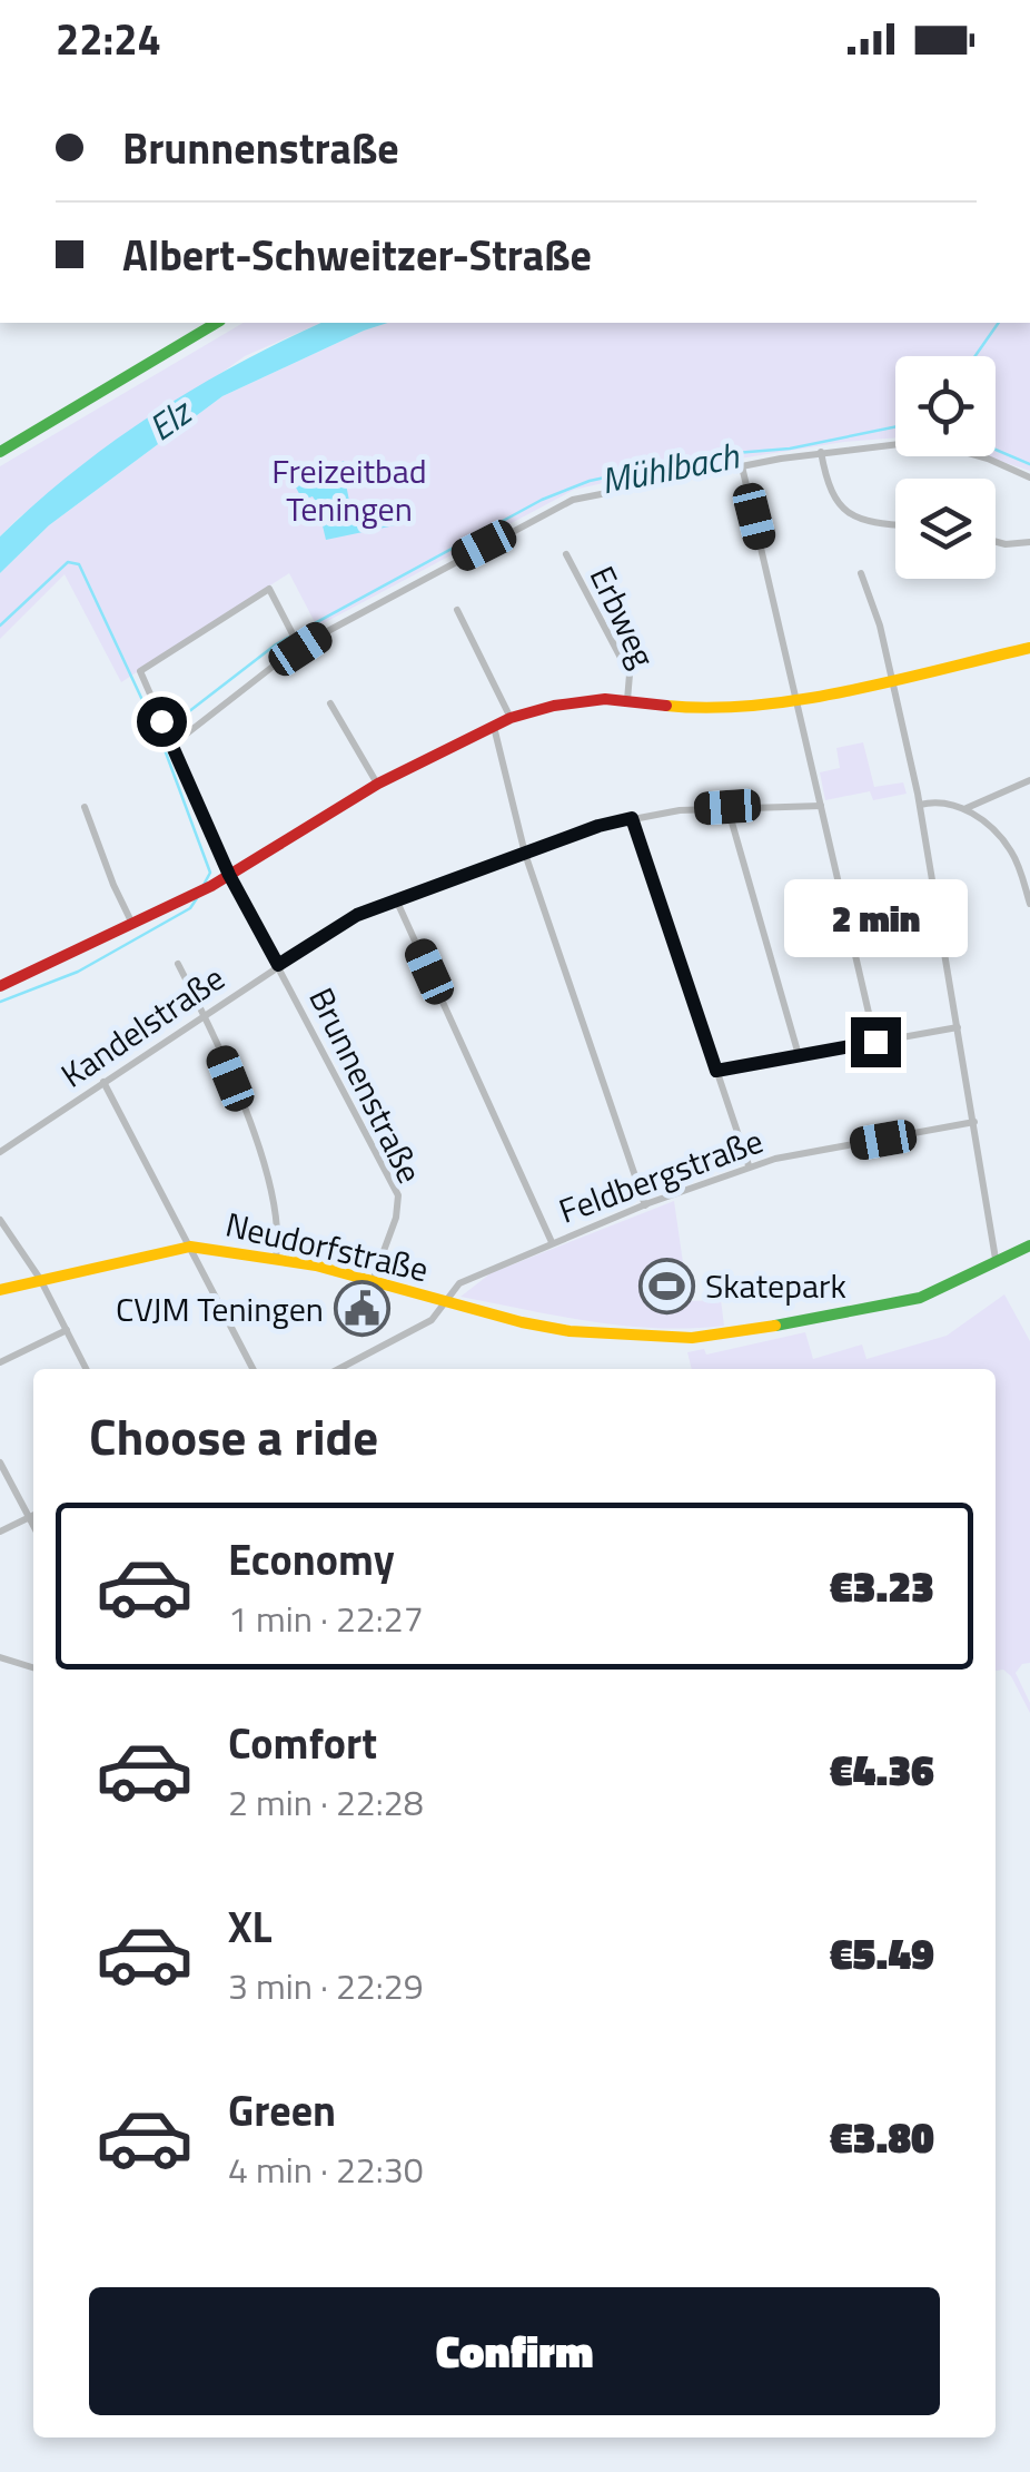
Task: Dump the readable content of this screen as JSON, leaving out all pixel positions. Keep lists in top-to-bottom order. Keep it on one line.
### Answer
{"streets":{"street":["Erbweg","Kandelstraße","Brunnenstraße","Feldbergstraße","Neudorfstraße"]},"crossings":[["Kandelstraße","Brunnenstraße"],["Brunnenstraße","Neudorfstraße"],["Feldbergstraße","Neudorfstraße"]],"water":["Elz","Mühlbach"],"parks":["Freizeitbad Teningen"],"places":{"sports":["Skatepark"],"public building":["CVJM Teningen"]},"page":{"status":"22:24","banner":["Brunnenstraße","Albert-Schweitzer-Straße"],"bubble":"2 min","heading":"Choose a ride","list":[{"name":"Economy","note":"1 min · 22:27","value":"€3.23"},{"name":"Comfort","note":"2 min · 22:28","value":"€4.36"},{"name":"XL","note":"3 min · 22:29","value":"€5.49"},{"name":"Green","note":"4 min · 22:30","value":"€3.80"}],"buttons":"Confirm"}}
